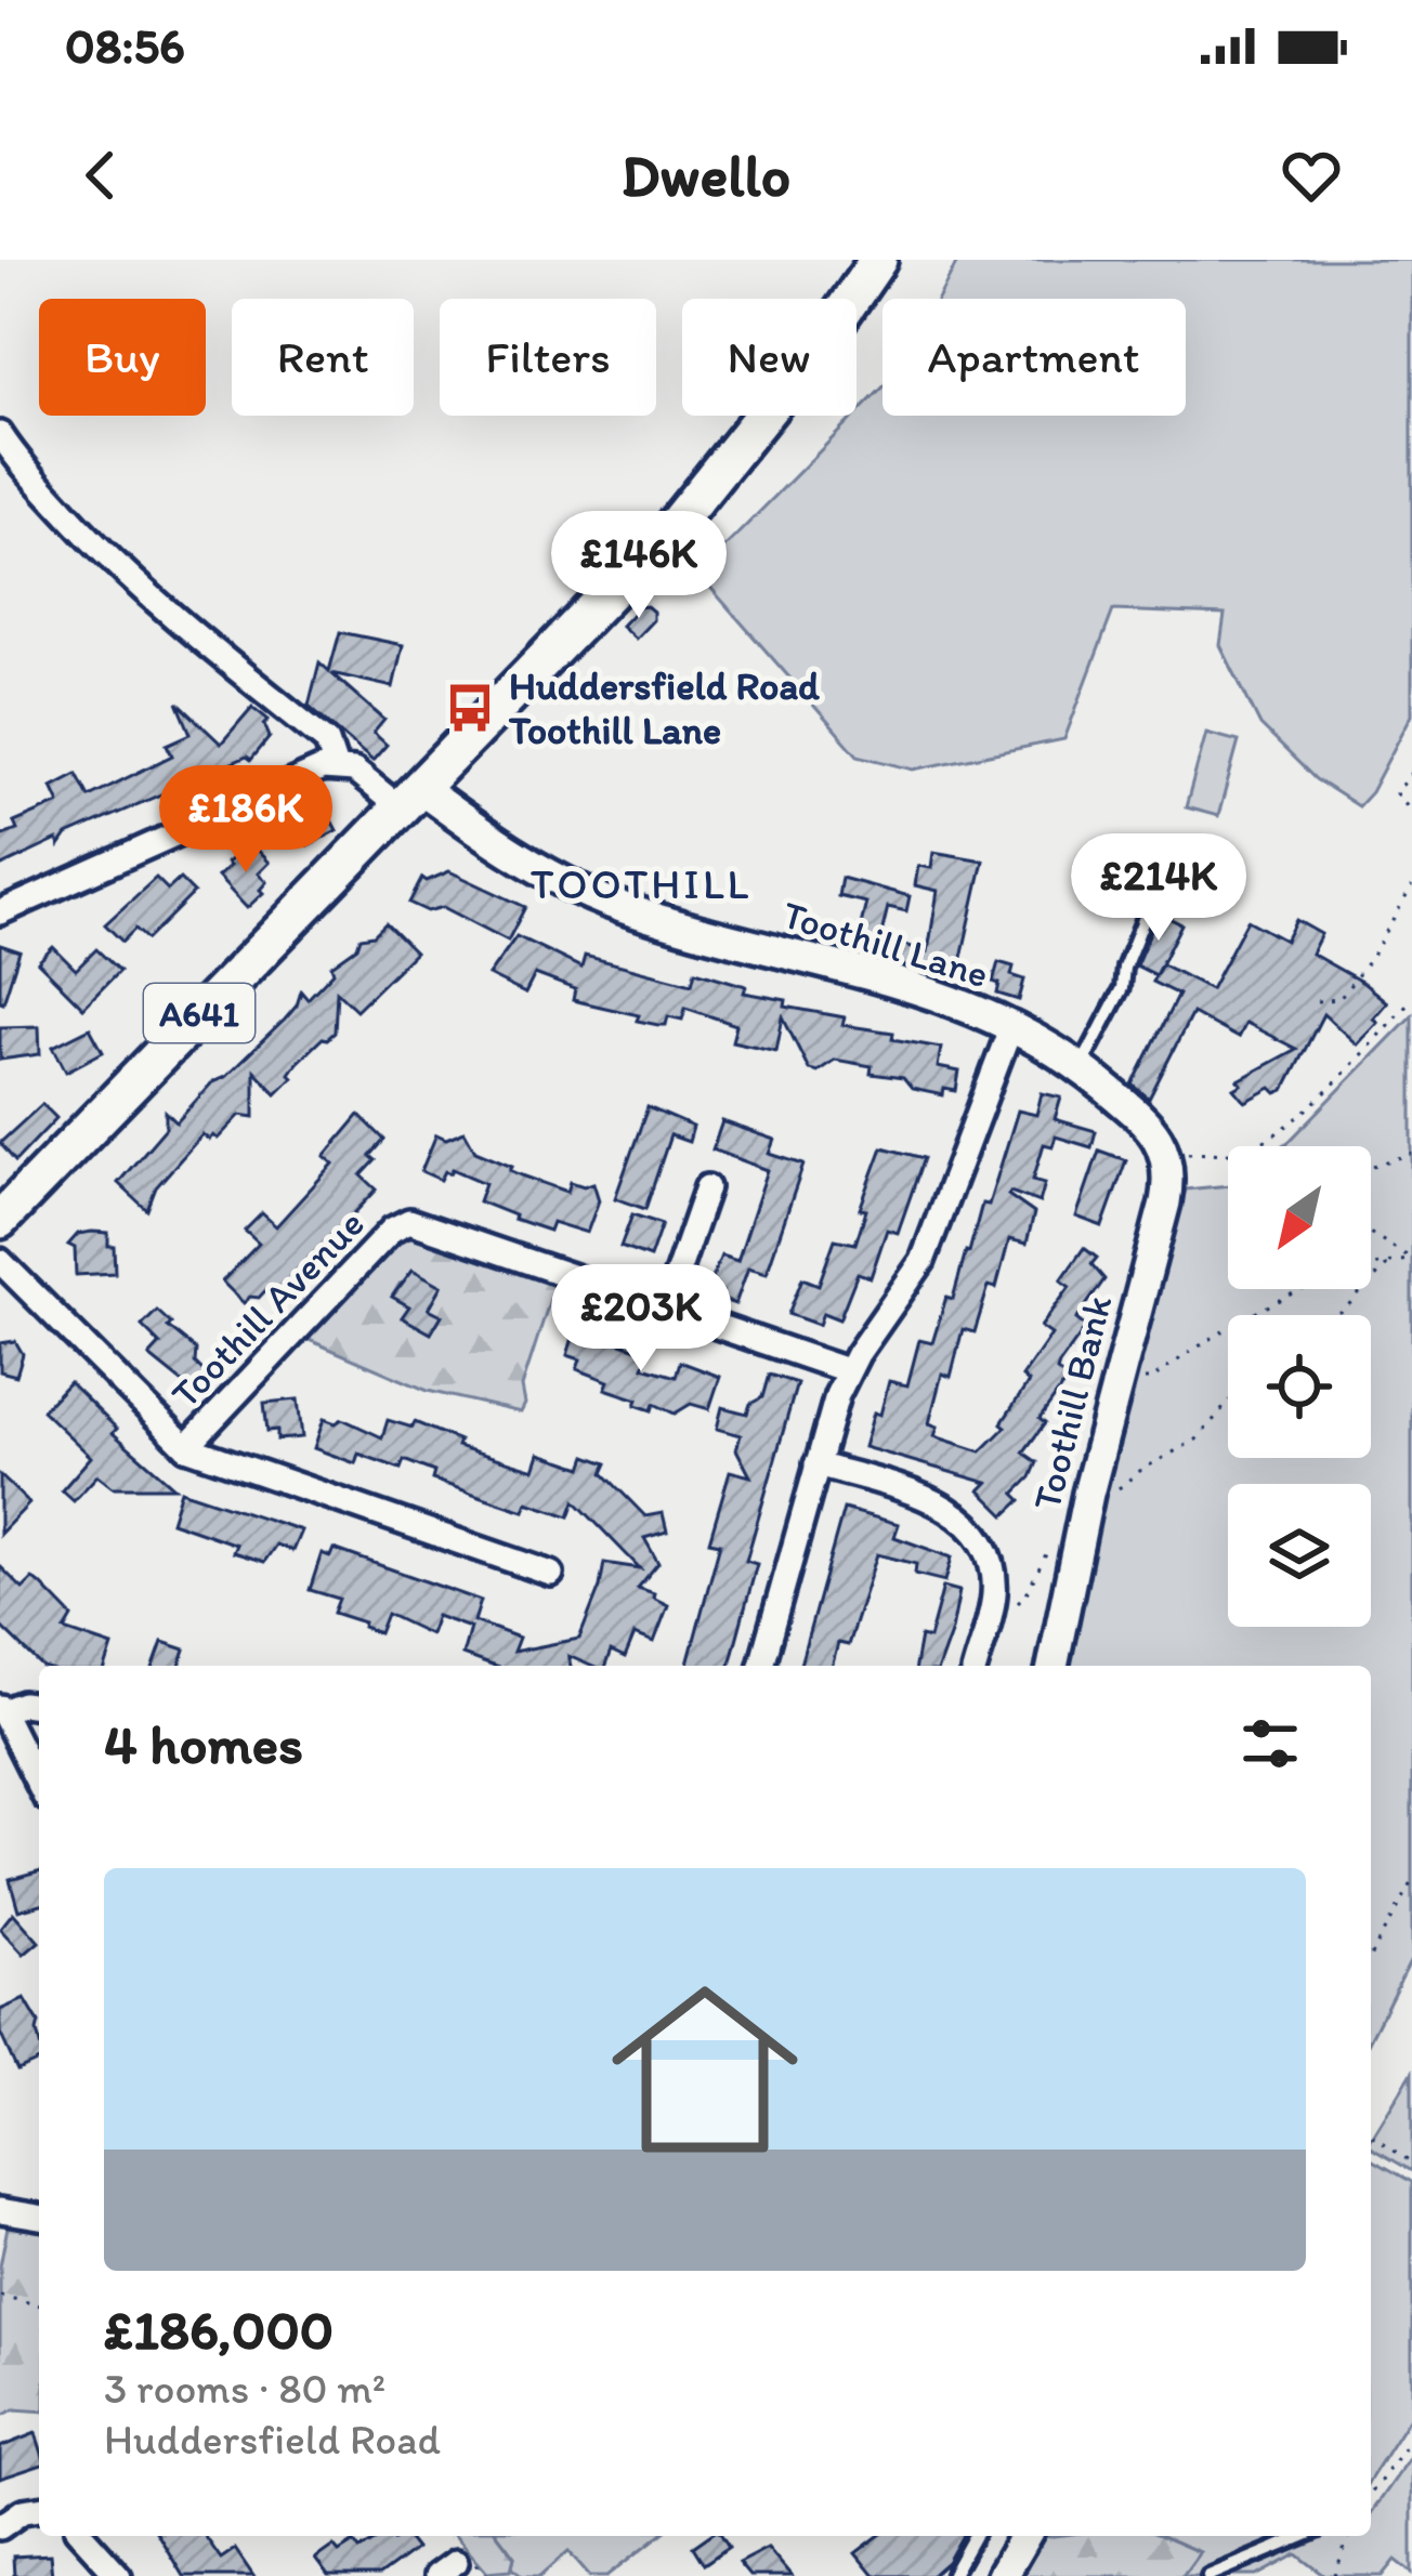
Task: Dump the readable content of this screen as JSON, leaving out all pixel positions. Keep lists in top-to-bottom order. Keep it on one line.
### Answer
{"streets":{"main road":["A641"],"street":["Toothill Lane","Toothill Avenue","Toothill Bank"]},"crossings":[["Toothill Lane","A641"],["Toothill Lane","Toothill Bank"]],"districts":["TOOTHILL"],"places":{"bus stop":["Huddersfield Road Toothill Lane"]},"north":"bottom left","page":{"status":"08:56","header":"Dwello","chip":["Buy","Rent","Filters","New","Apartment"],"price":["£146K","£186K","£214K","£203K"],"heading":"4 homes","list":[{"name":"£186,000","note":"3 rooms · 80 m² · Huddersfield Road"}]}}
